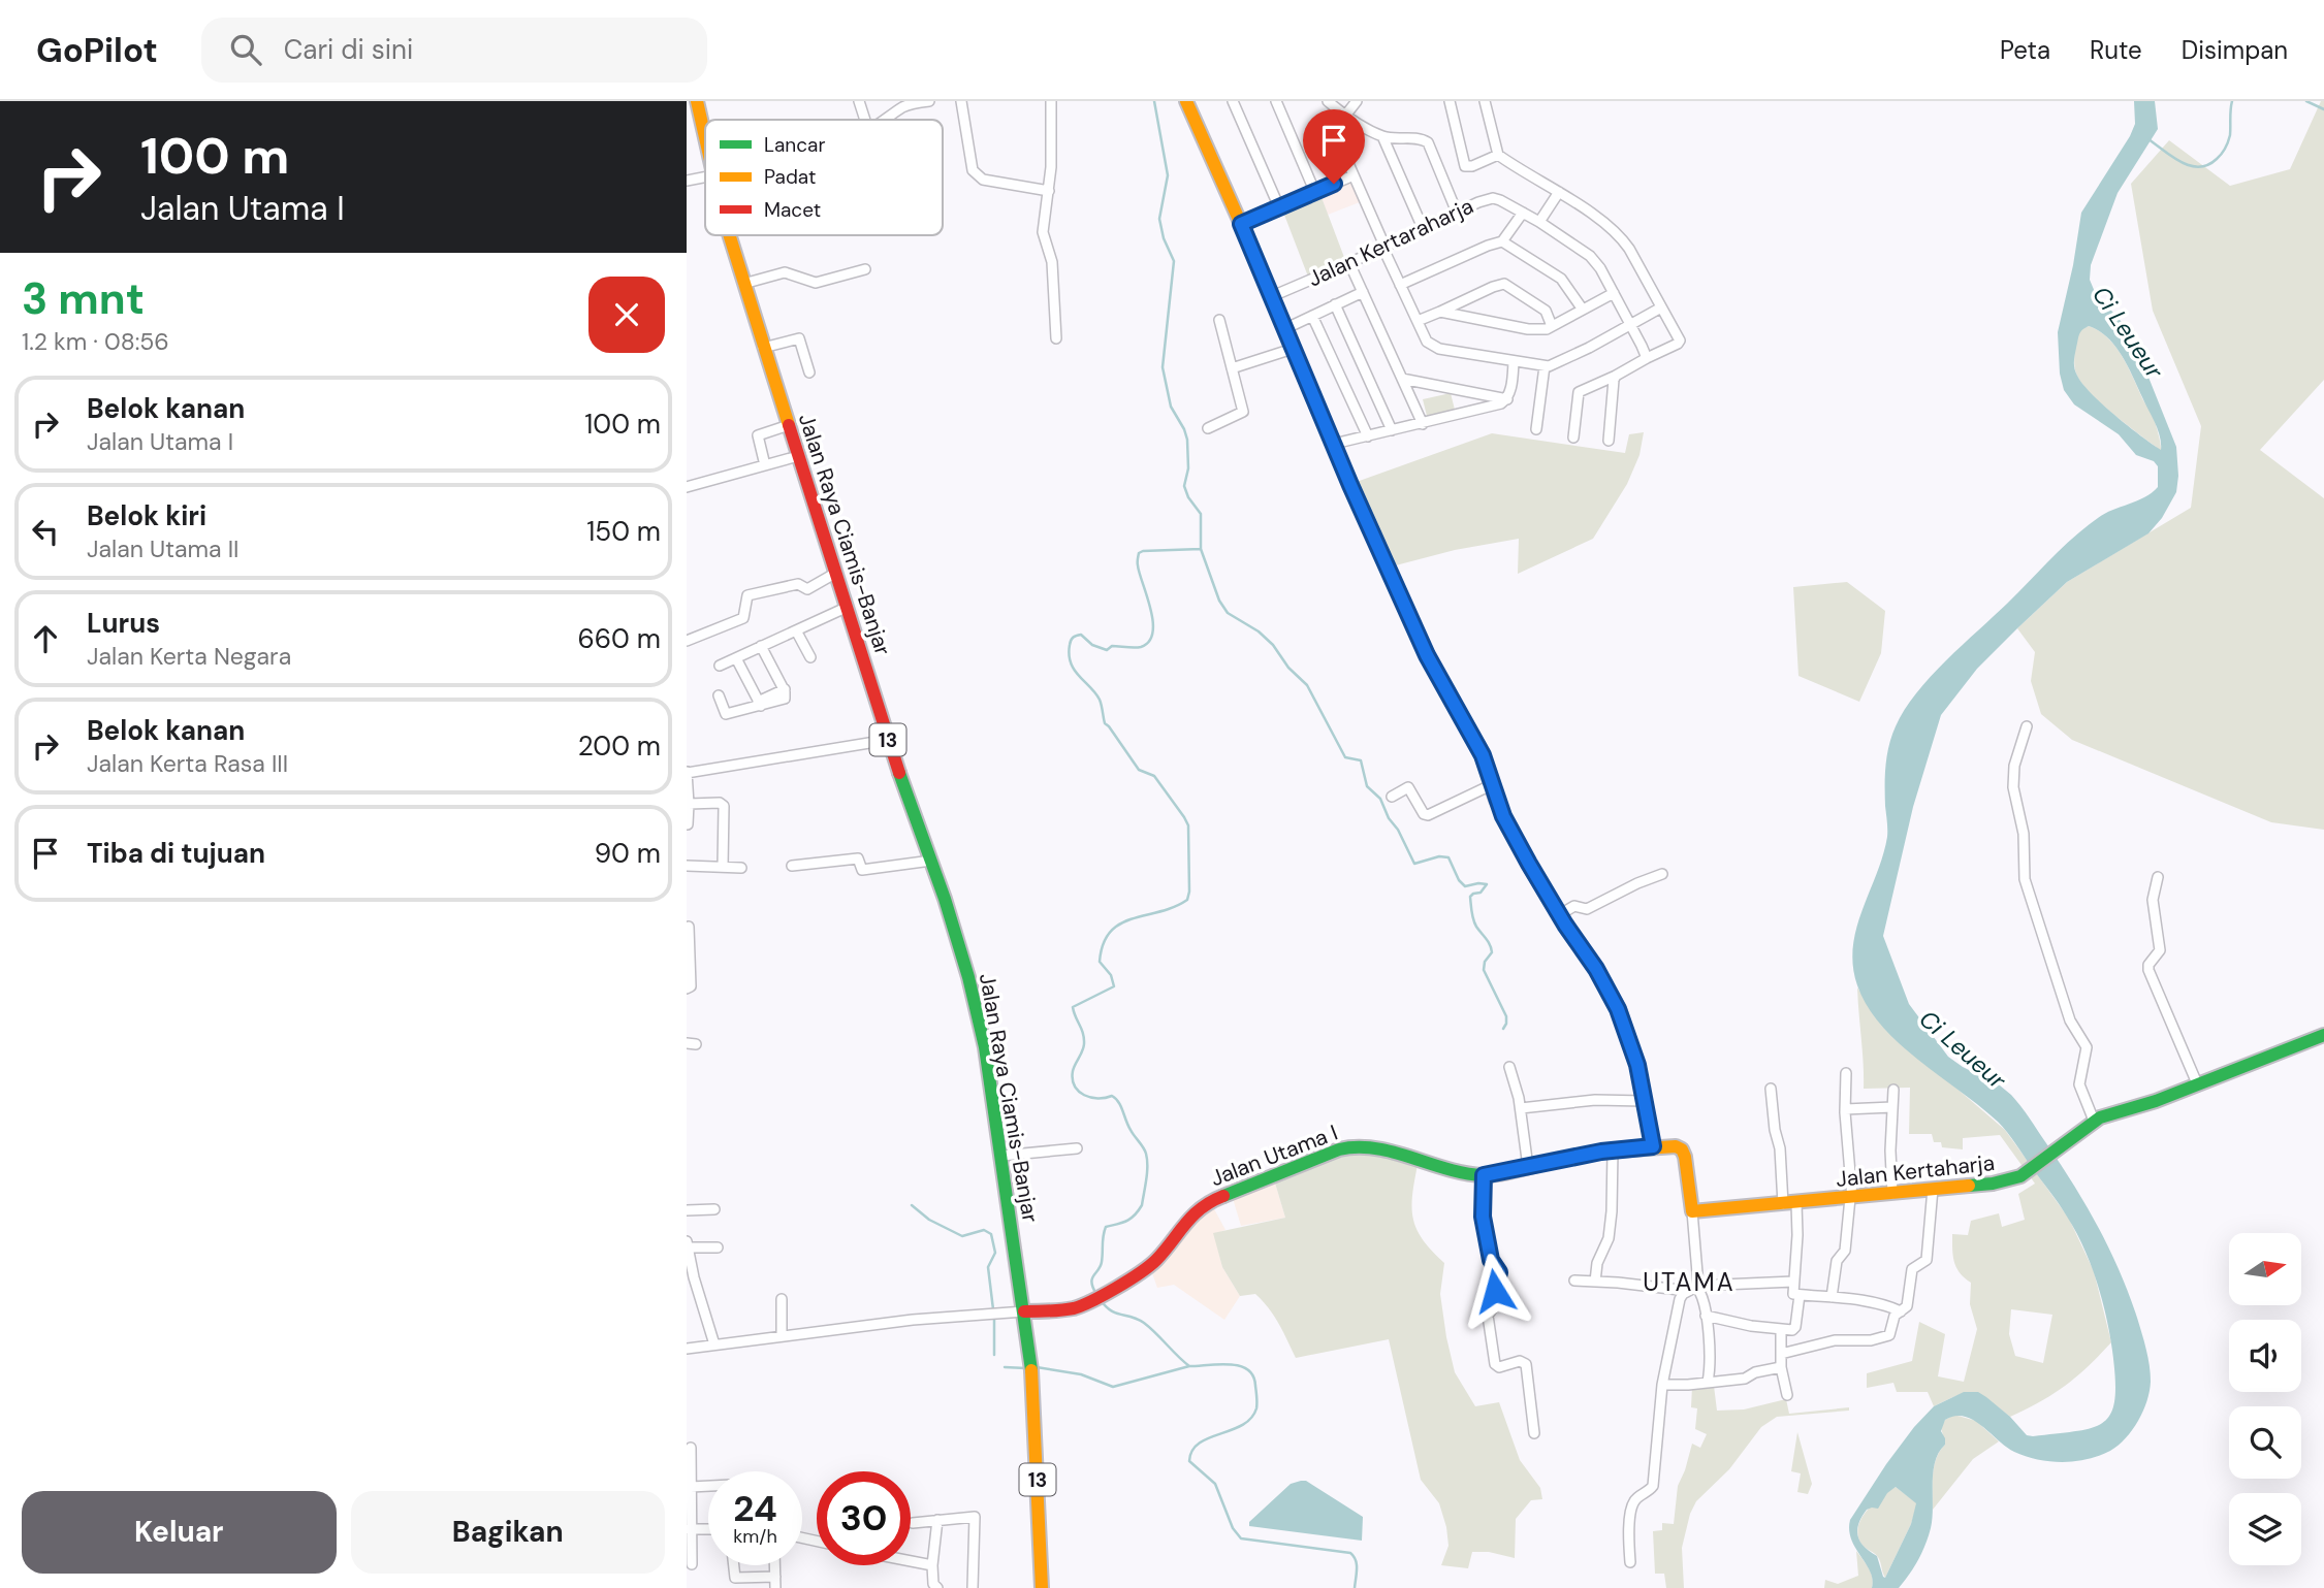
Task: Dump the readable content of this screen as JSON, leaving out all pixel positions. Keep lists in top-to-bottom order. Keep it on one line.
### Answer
{"streets":{"main road":["Jalan Raya Ciamis-Banjar","13","Jalan Utama I","Jalan Kertaharja"],"street":["Jalan Kertaraharja"]},"crossings":[["Jalan Raya Ciamis-Banjar","Jalan Utama I"],["Jalan Utama I","Jalan Kertaharja"]],"districts":["UTAMA"],"water":["Ci Leueur"],"legend":["Lancar","Padat","Macet"],"north":"right","page":{"header":"GoPilot","search":"Cari di sini","nav":["Peta","Rute","Disimpan"],"turn":["100 m","Jalan Utama I"],"heading":["3 mnt","1.2 km · 08:56"],"list":[{"name":"Belok kanan","note":"Jalan Utama I","value":"100 m"},{"name":"Belok kiri","note":"Jalan Utama II","value":"150 m"},{"name":"Lurus","note":"Jalan Kerta Negara","value":"660 m"},{"name":"Belok kanan","note":"Jalan Kerta Rasa III","value":"200 m"},{"name":"Tiba di tujuan","value":"90 m"}],"speed":"24 km/h","limit":"30","buttons":["Keluar","Bagikan"]}}
